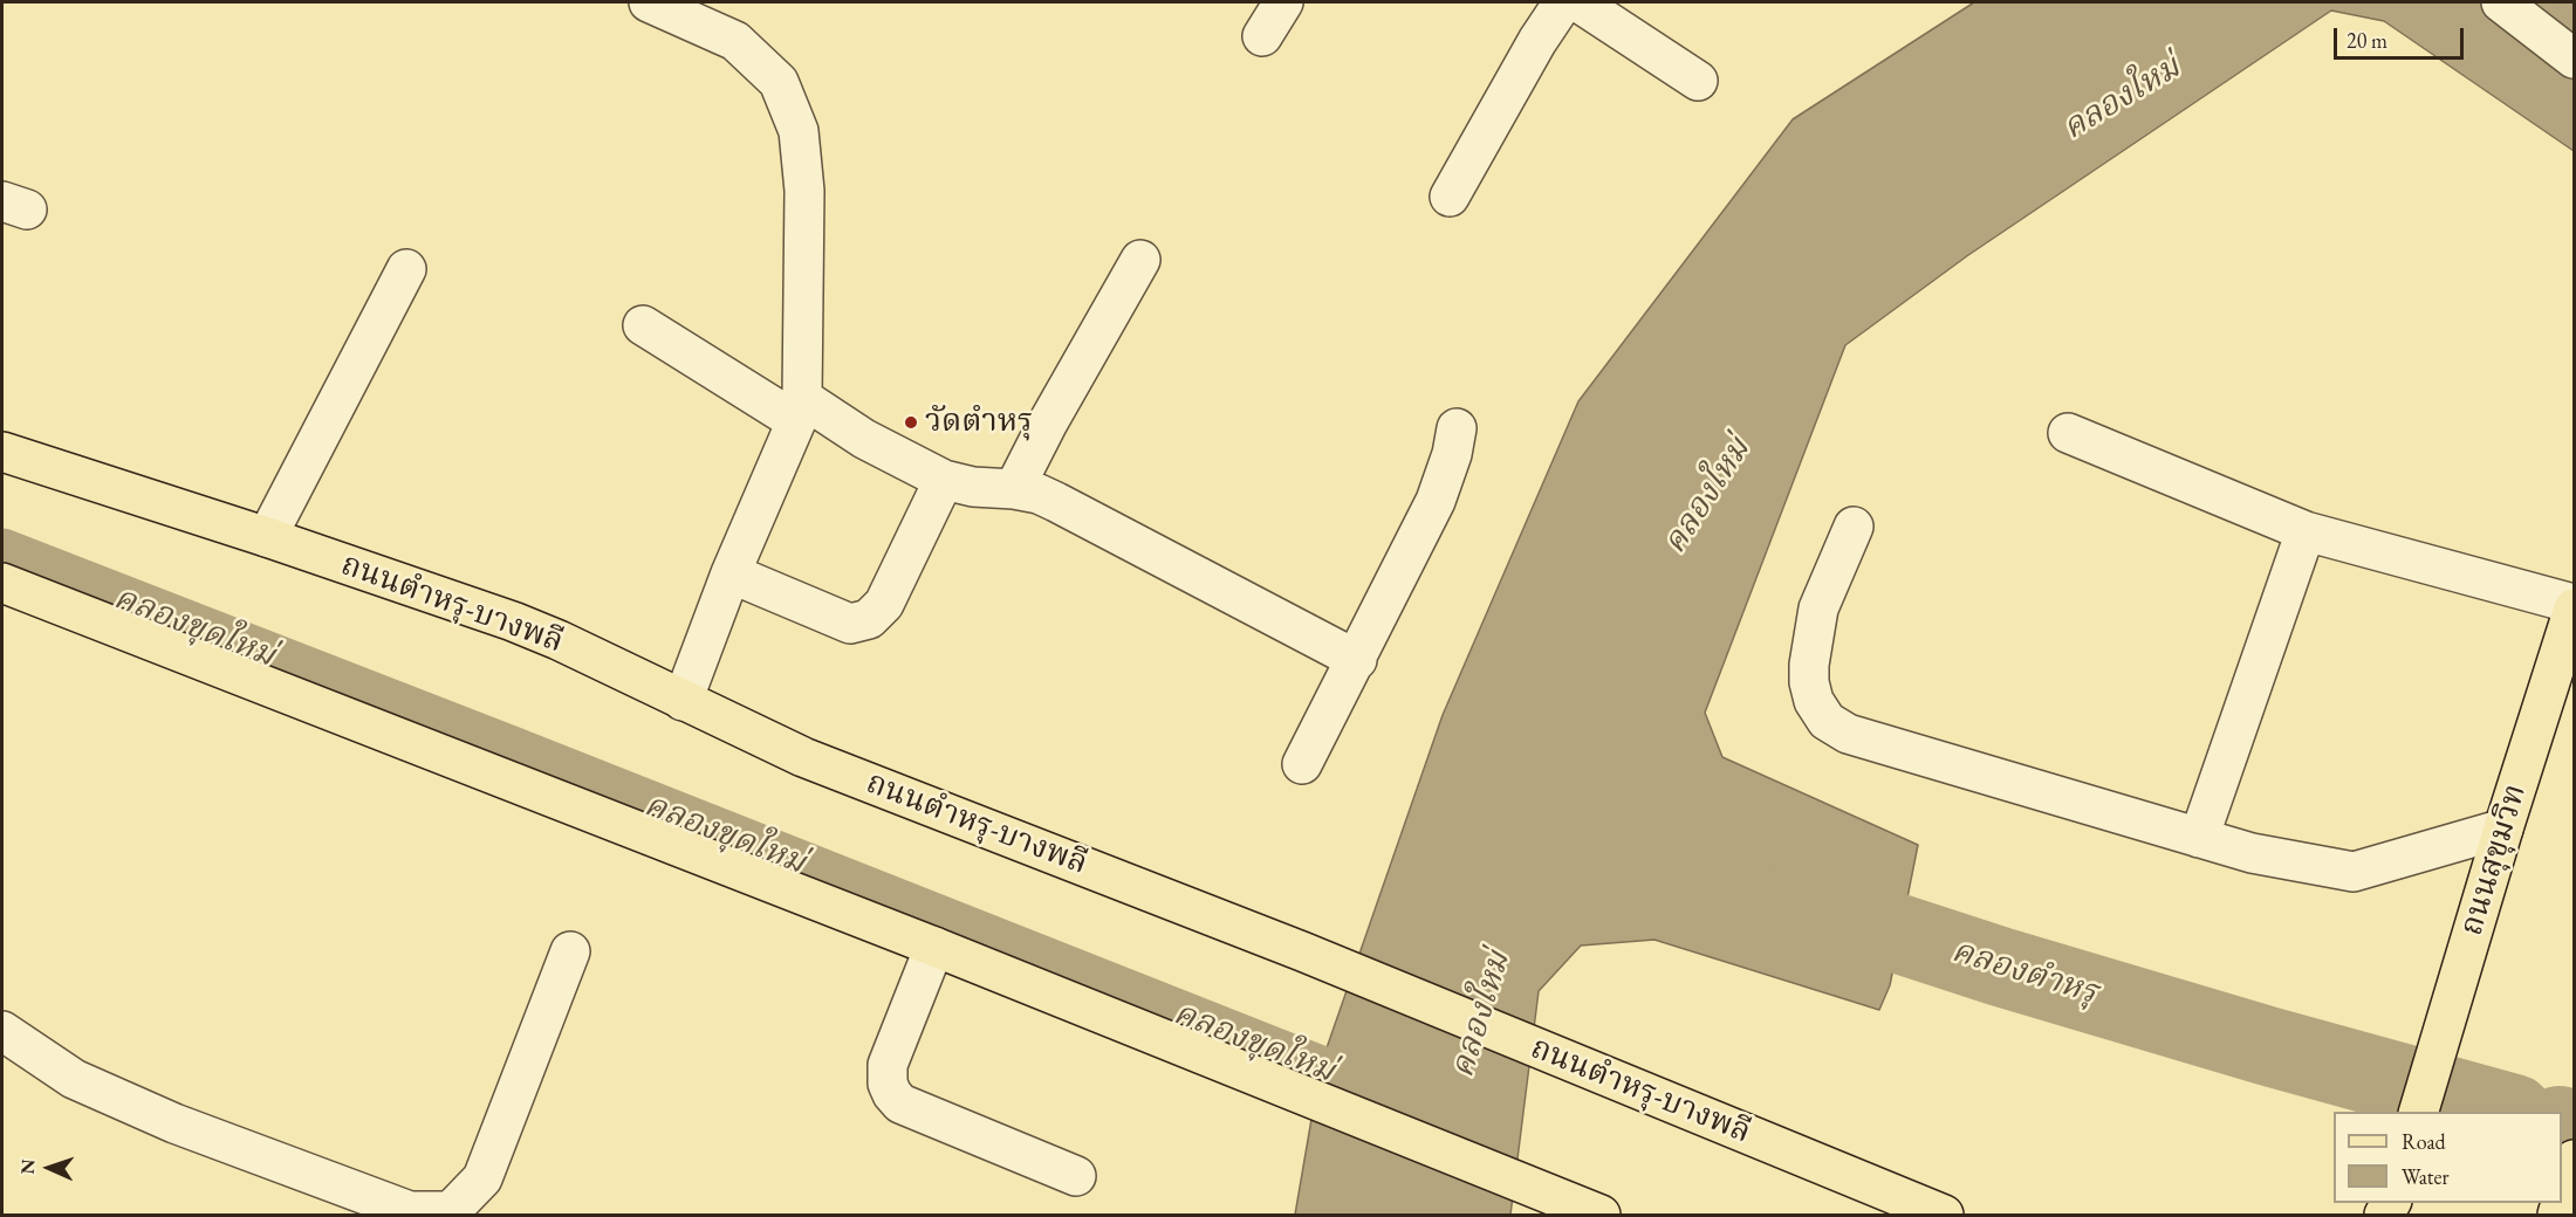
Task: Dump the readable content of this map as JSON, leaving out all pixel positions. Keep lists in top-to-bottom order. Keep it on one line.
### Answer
{"streets":{"main road":["ถนนตำหรุ-บางพลี","ถนนสุขุมวิท"]},"water":["คลองใหม่","คลองขุดใหม่","คลองตำหรุ"],"places":["วัดตำหรุ"],"legend":["Road","Water"],"scale_bar":"20 m","north":"left"}
